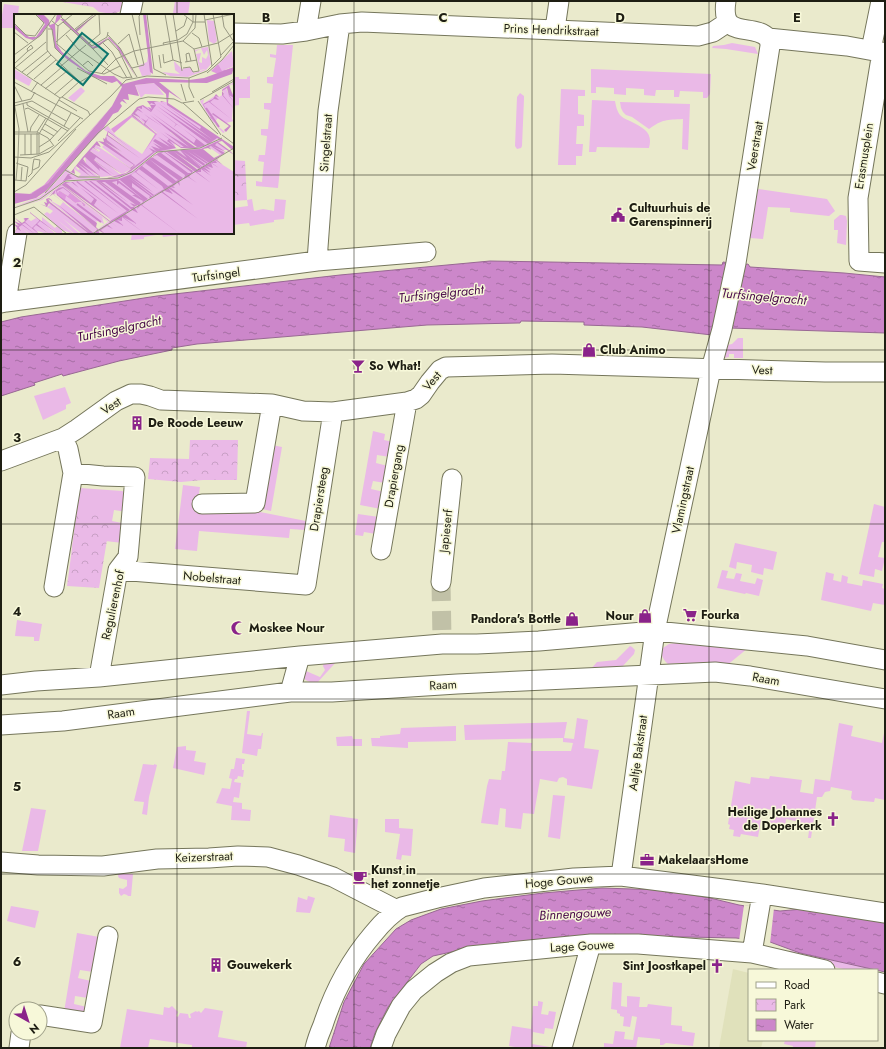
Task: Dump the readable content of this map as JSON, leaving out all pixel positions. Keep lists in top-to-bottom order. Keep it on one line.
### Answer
{"streets":{"street":["Prins Hendrikstraat","Singelstraat","Veerstraat","Erasmusplein","Turfsingel","Vest","Drapiergang","Drapiersteeg","Vlamingstraat","Japieserf","Nobelstraat","Regulierenhof","Raam","Aaltje Bakstraat","Keizerstraat","Hoge Gouwe","Lage Gouwe"]},"crossings":[["Prins Hendrikstraat","Singelstraat"],["Singelstraat","Turfsingel"],["Veerstraat","Vlamingstraat"],["Vest","Drapiergang"],["Vest","Drapiersteeg"],["Vest","Vlamingstraat"],["Drapiersteeg","Nobelstraat"],["Vlamingstraat","Aaltje Bakstraat"],["Nobelstraat","Regulierenhof"],["Raam","Aaltje Bakstraat"],["Aaltje Bakstraat","Hoge Gouwe"],["Keizerstraat","Hoge Gouwe"]],"water":["Turfsingelgracht","Binnengouwe"],"places":{"public building":["Cultuurhuis de Garenspinnerij"],"shop":["Club Animo","Nour","Pandora's Bottle"],"bar":["So What!"],"building":["De Roode Leeuw","Gouwekerk"],"supermarket":["Fourka"],"mosque":["Moskee Nour"],"church":["Heilige Johannes de Doperkerk","Sint Joostkapel"],"office":["MakelaarsHome"],"cafe":["Kunst in het zonnetje"]},"legend":["Road","Park","Water"],"north":"bottom right","grid":{"columns":["B","C","D","E"],"rows":["2","3","4","5","6"]}}
